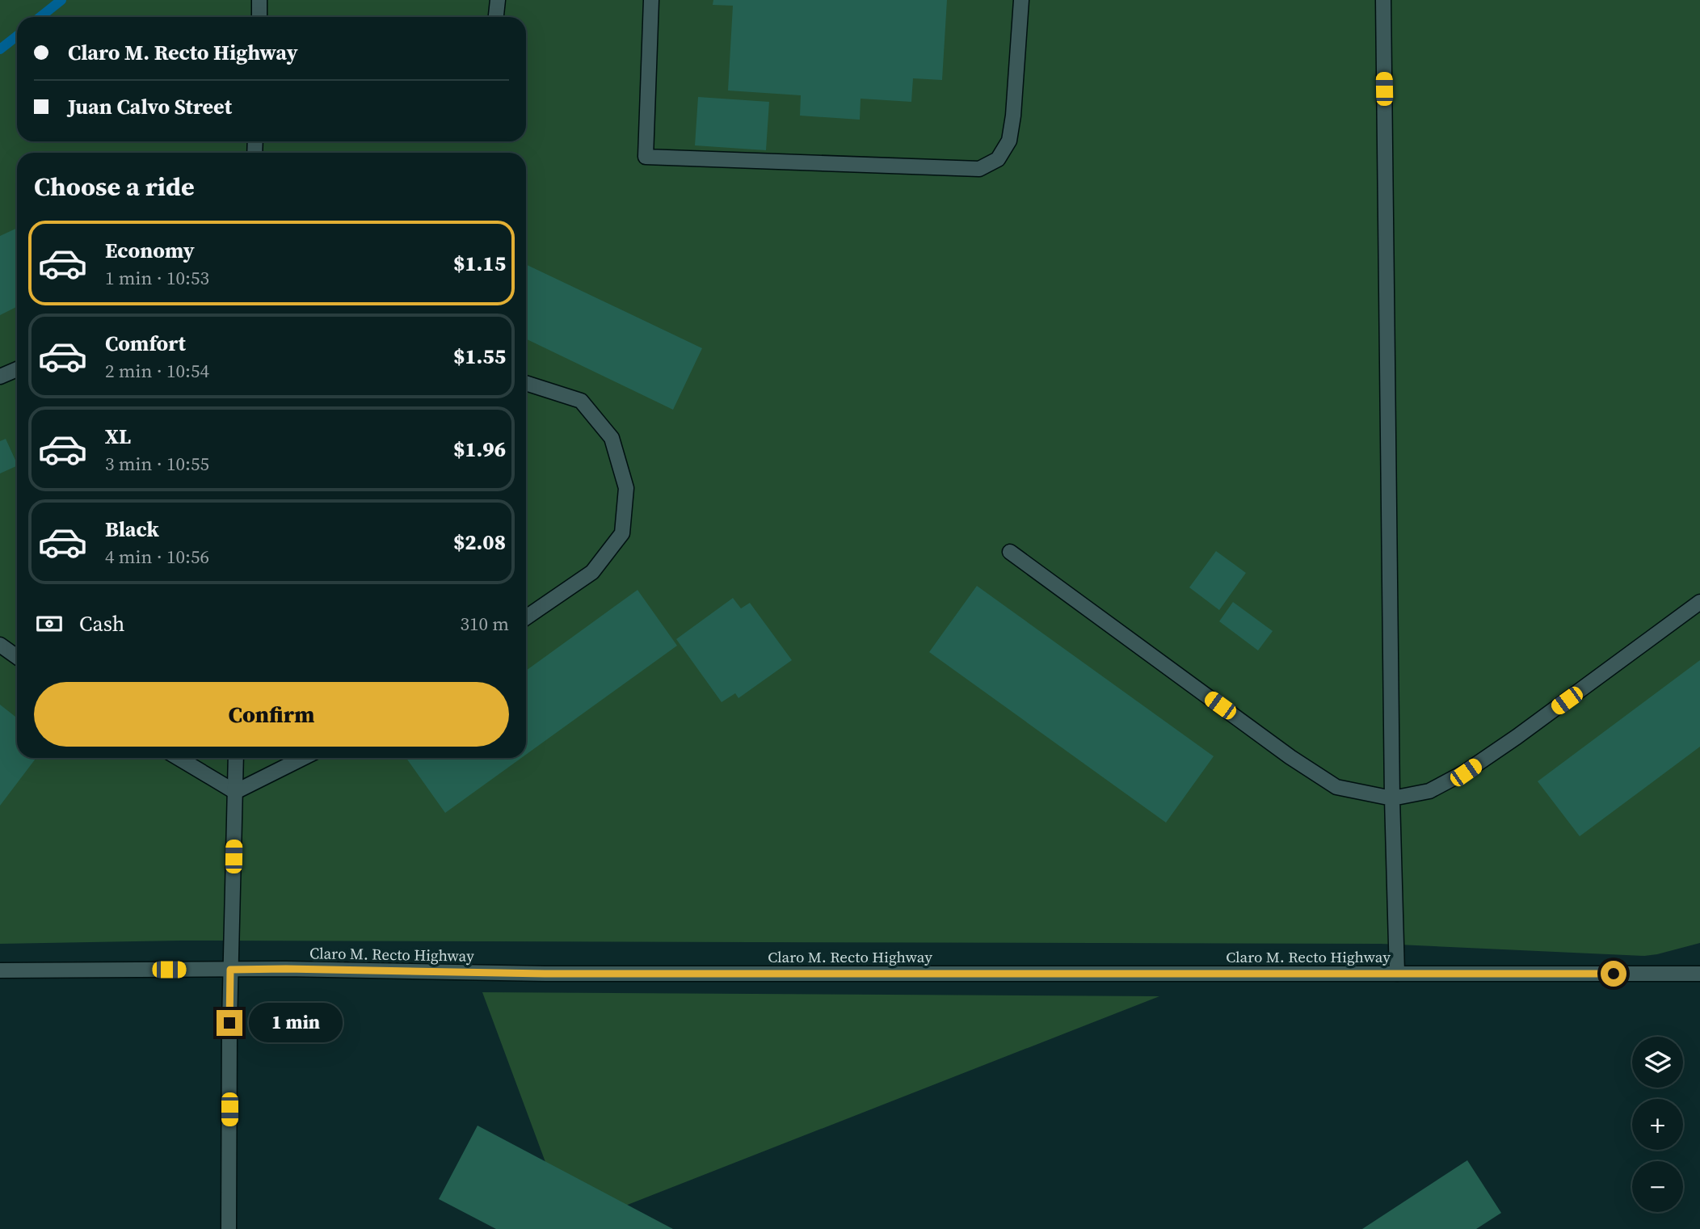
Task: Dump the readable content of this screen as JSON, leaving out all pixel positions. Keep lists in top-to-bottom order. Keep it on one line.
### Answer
{"streets":{"main road":["Claro M. Recto Highway"]},"page":{"banner":["Claro M. Recto Highway","Juan Calvo Street"],"heading":"Choose a ride","list":[{"name":"Economy","note":"1 min · 10:53","value":"$1.15"},{"name":"Comfort","note":"2 min · 10:54","value":"$1.55"},{"name":"XL","note":"3 min · 10:55","value":"$1.96"},{"name":"Black","note":"4 min · 10:56","value":"$2.08"}],"pay":["Cash","310 m"],"buttons":"Confirm","bubble":"1 min","map_buttons":["+","−"]}}
